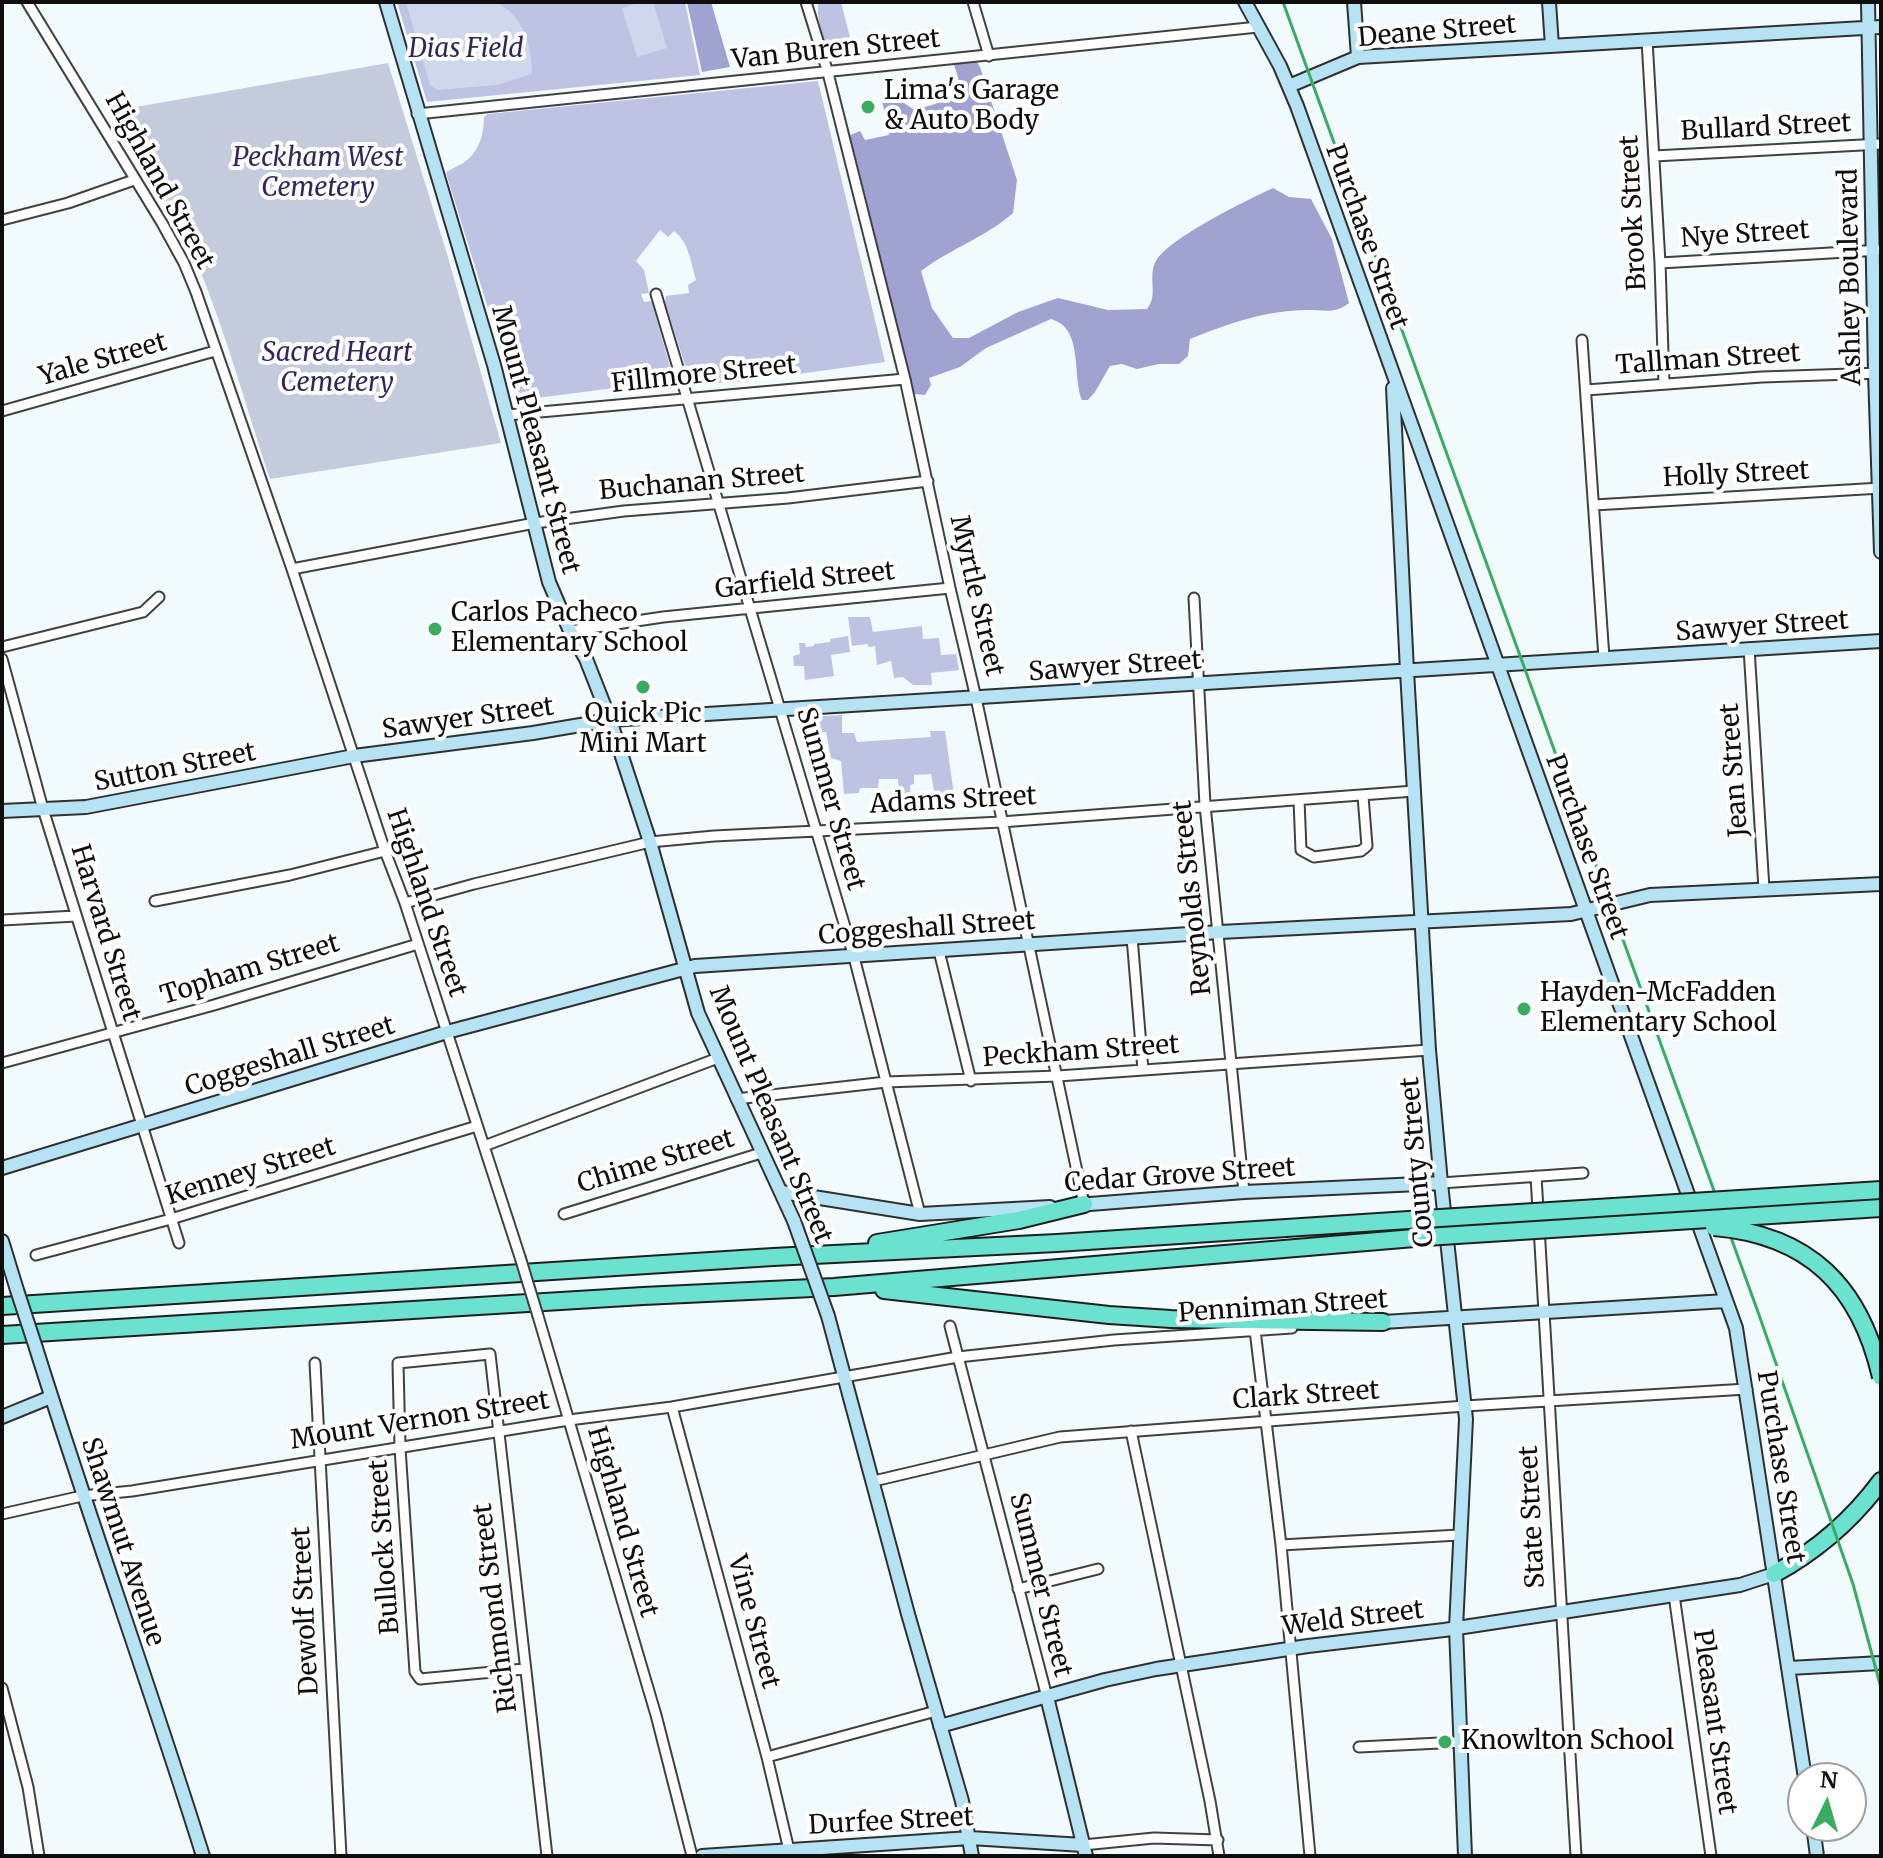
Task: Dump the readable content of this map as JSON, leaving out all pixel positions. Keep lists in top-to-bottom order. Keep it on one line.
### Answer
{"streets":{"main road":["Deane Street","Purchase Street","Ashley Boulevard","Mount Pleasant Street","Sawyer Street","Sutton Street","Summer Street","Coggeshall Street","County Street","Cedar Grove Street","Penniman Street","Shawmut Avenue","Weld Street","Durfee Street"],"street":["Van Buren Street","Bullard Street","Highland Street","Brook Street","Nye Street","Yale Street","Tallman Street","Fillmore Street","Holly Street","Buchanan Street","Garfield Street","Myrtle Street","Jean Street","Adams Street","Reynolds Street","Harvard Street","Topham Street","Peckham Street","Chime Street","Kenney Street","Clark Street","Mount Vernon Street","State Street","Bullock Street","Richmond Street","Dewolf Street","Vine Street","Pleasant Street"]},"crossings":[["Deane Street","Brook Street"],["Deane Street","Purchase Street"],["Deane Street","Ashley Boulevard"],["Van Buren Street","Purchase Street"],["Van Buren Street","Mount Pleasant Street"],["Van Buren Street","Myrtle Street"],["Bullard Street","Brook Street"],["Bullard Street","Ashley Boulevard"],["Highland Street","Yale Street"],["Highland Street","Buchanan Street"],["Highland Street","Sawyer Street"],["Highland Street","Sutton Street"],["Highland Street","Adams Street"],["Highland Street","Coggeshall Street"],["Highland Street","Topham Street"],["Highland Street","Kenney Street"],["Highland Street","Mount Vernon Street"],["Brook Street","Nye Street"],["Brook Street","Tallman Street"],["Nye Street","Ashley Boulevard"],["Purchase Street","Sawyer Street"],["Purchase Street","Coggeshall Street"],["Purchase Street","County Street"],["Purchase Street","Penniman Street"],["Purchase Street","Clark Street"],["Purchase Street","Weld Street"],["Ashley Boulevard","Tallman Street"],["Ashley Boulevard","Holly Street"],["Fillmore Street","Mount Pleasant Street"],["Fillmore Street","Myrtle Street"],["Fillmore Street","Summer Street"],["Mount Pleasant Street","Buchanan Street"],["Mount Pleasant Street","Garfield Street"],["Mount Pleasant Street","Sawyer Street"],["Mount Pleasant Street","Adams Street"],["Mount Pleasant Street","Coggeshall Street"],["Mount Pleasant Street","Peckham Street"],["Mount Pleasant Street","Chime Street"],["Mount Pleasant Street","Cedar Grove Street"],["Mount Pleasant Street","Penniman Street"],["Mount Pleasant Street","Clark Street"],["Mount Pleasant Street","Mount Vernon Street"],["Mount Pleasant Street","Weld Street"],["Mount Pleasant Street","Durfee Street"],["Buchanan Street","Myrtle Street"],["Buchanan Street","Summer Street"],["Garfield Street","Myrtle Street"],["Garfield Street","Summer Street"],["Myrtle Street","Sawyer Street"],["Myrtle Street","Adams Street"],["Myrtle Street","Coggeshall Street"],["Myrtle Street","Peckham Street"],["Myrtle Street","Cedar Grove Street"],["Sawyer Street","Sutton Street"],["Sawyer Street","Jean Street"],["Sawyer Street","Summer Street"],["Sawyer Street","Reynolds Street"],["Sawyer Street","County Street"],["Sutton Street","Harvard Street"],["Jean Street","Coggeshall Street"],["Summer Street","Adams Street"],["Summer Street","Coggeshall Street"],["Summer Street","Peckham Street"],["Summer Street","Cedar Grove Street"],["Summer Street","Penniman Street"],["Summer Street","Clark Street"],["Summer Street","Weld Street"],["Summer Street","Durfee Street"],["Adams Street","Reynolds Street"],["Adams Street","County Street"],["Reynolds Street","Coggeshall Street"],["Reynolds Street","Peckham Street"],["Reynolds Street","Cedar Grove Street"],["Coggeshall Street","Harvard Street"],["Coggeshall Street","County Street"],["Harvard Street","Topham Street"],["Harvard Street","Kenney Street"],["Peckham Street","County Street"],["County Street","Cedar Grove Street"],["County Street","Penniman Street"],["County Street","Clark Street"],["County Street","Weld Street"],["Cedar Grove Street","State Street"],["Penniman Street","Mount Vernon Street"],["Penniman Street","State Street"],["Clark Street","State Street"],["Mount Vernon Street","Shawmut Avenue"],["Mount Vernon Street","Bullock Street"],["Mount Vernon Street","Richmond Street"],["Mount Vernon Street","Dewolf Street"],["Mount Vernon Street","Vine Street"],["State Street","Weld Street"],["Bullock Street","Richmond Street"],["Weld Street","Pleasant Street"],["Vine Street","Durfee Street"]],"parks":["Dias Field","Peckham West Cemetery","Sacred Heart Cemetery"],"places":["Lima's Garage & Auto Body","Carlos Pacheco Elementary School","Quick Pic Mini Mart","Hayden-McFadden Elementary School","Knowlton School"],"north":"top"}
